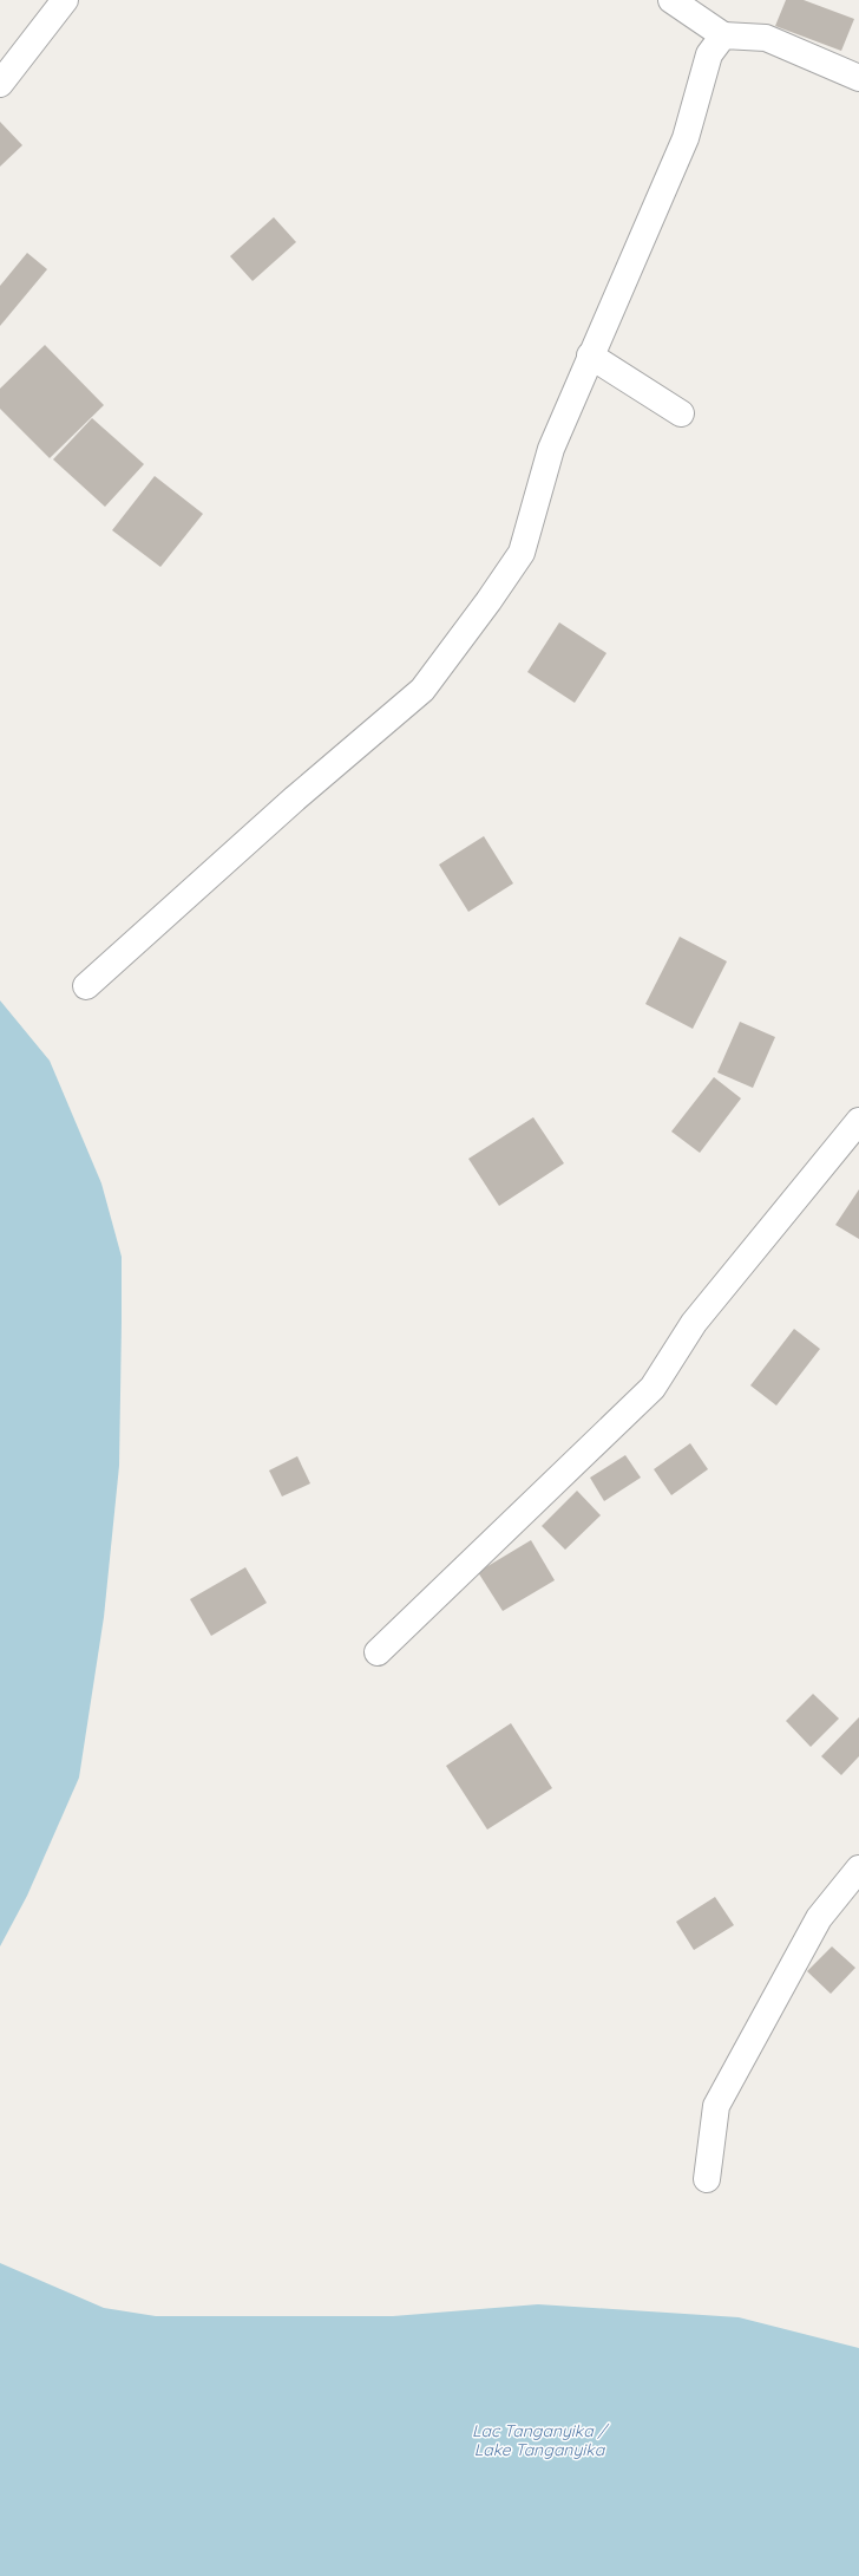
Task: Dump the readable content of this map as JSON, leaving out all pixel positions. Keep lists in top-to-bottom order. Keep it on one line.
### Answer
{"water":["Lac Tanganyika / Lake Tanganyika"]}
